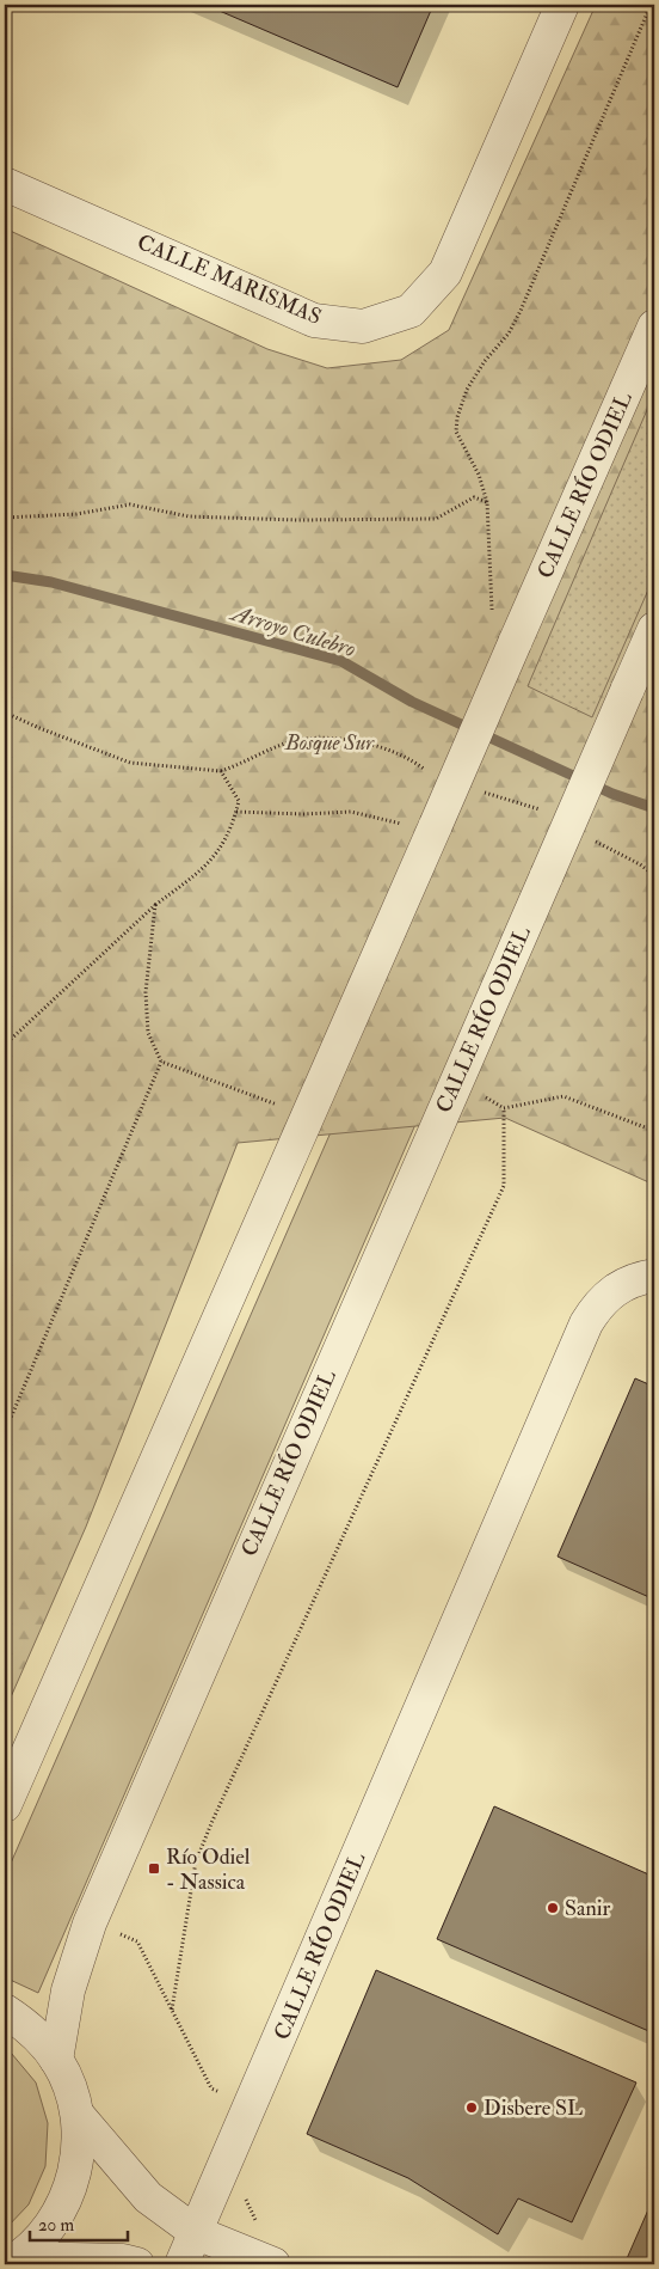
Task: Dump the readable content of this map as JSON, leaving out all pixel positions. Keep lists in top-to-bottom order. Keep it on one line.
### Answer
{"streets":{"street":["CALLE MARISMAS","CALLE RÍO ODIEL"]},"water":["Arroyo Culebro"],"parks":["Bosque Sur"],"places":{"transit":["Río Odiel - Nassica"],"other":["Sanir","Disbere SL"]},"scale_bar":"20 m"}
